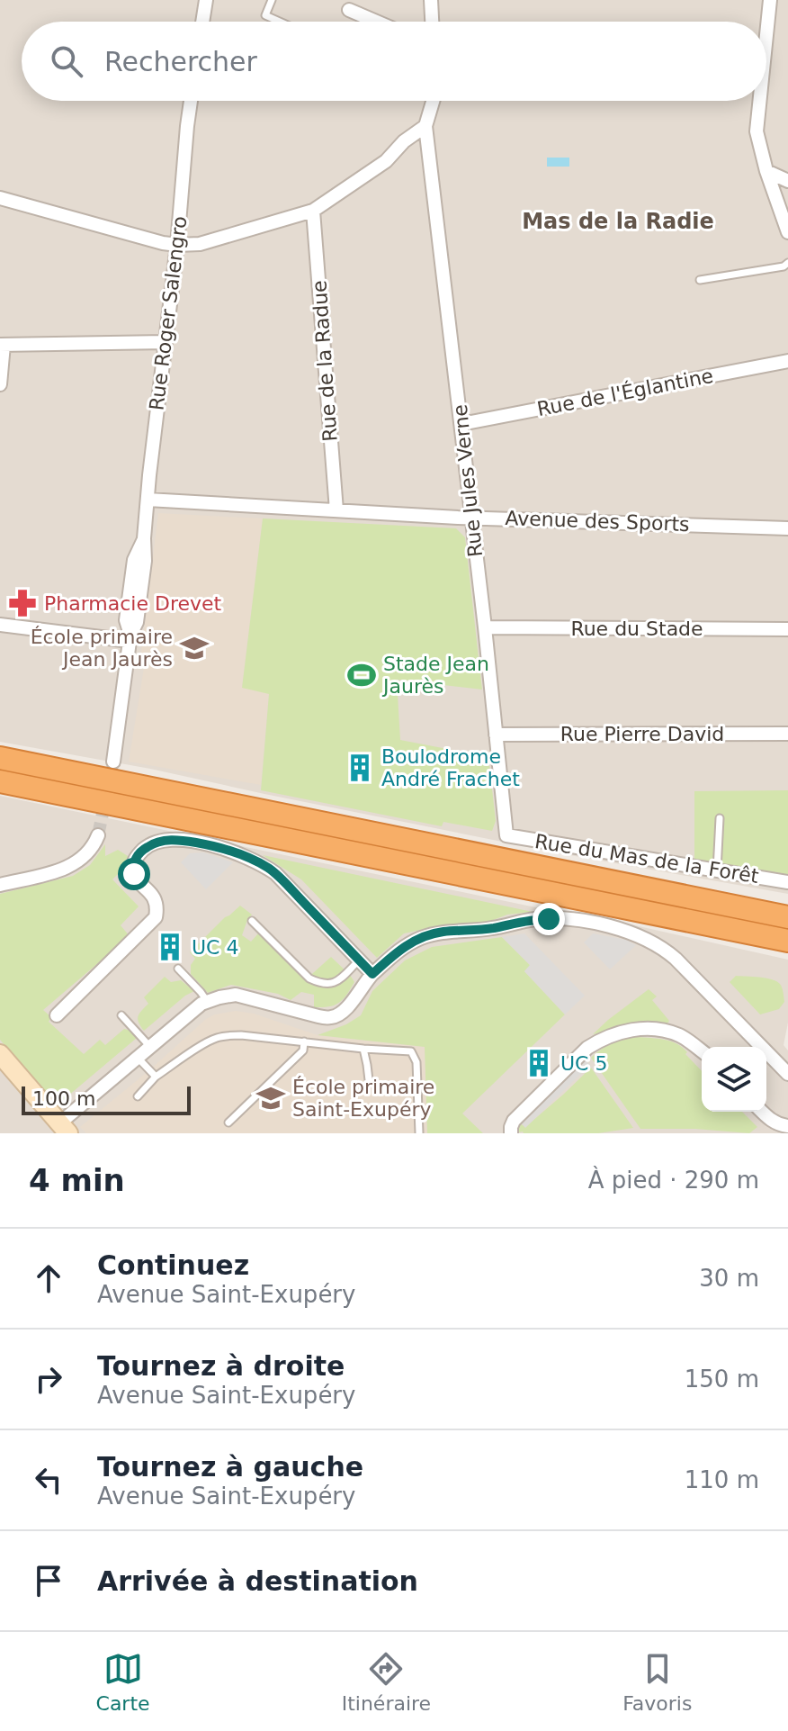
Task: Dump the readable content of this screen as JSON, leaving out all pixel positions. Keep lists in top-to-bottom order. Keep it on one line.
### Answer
{"streets":{"street":["Rue Roger Salengro","Rue de la Radue","Rue de l'Églantine","Rue Jules Verne","Avenue des Sports","Rue du Stade","Rue Pierre David","Rue du Mas de la Forêt"]},"crossings":[["Rue Roger Salengro","Avenue des Sports"],["Rue de la Radue","Avenue des Sports"],["Rue de l'Églantine","Rue Jules Verne"],["Rue Jules Verne","Avenue des Sports"],["Rue Jules Verne","Rue du Stade"],["Rue Jules Verne","Rue Pierre David"],["Rue Jules Verne","Rue du Mas de la Forêt"]],"districts":["Mas de la Radie"],"places":{"pharmacy":["Pharmacie Drevet"],"school or university":["École primaire Jean Jaurès","École primaire Saint-Exupéry"],"sports":["Stade Jean Jaurès"],"building":["Boulodrome André Frachet","UC 4","UC 5"]},"scale_bar":"100 m","page":{"search":"Rechercher","scale":"100 m","heading":["4 min","À pied · 290 m"],"list":[["Continuez","Avenue Saint-Exupéry","30 m"],["Tournez à droite","Avenue Saint-Exupéry","150 m"],["Tournez à gauche","Avenue Saint-Exupéry","110 m"],"Arrivée à destination"],"nav":["Carte","Itinéraire","Favoris"]}}
